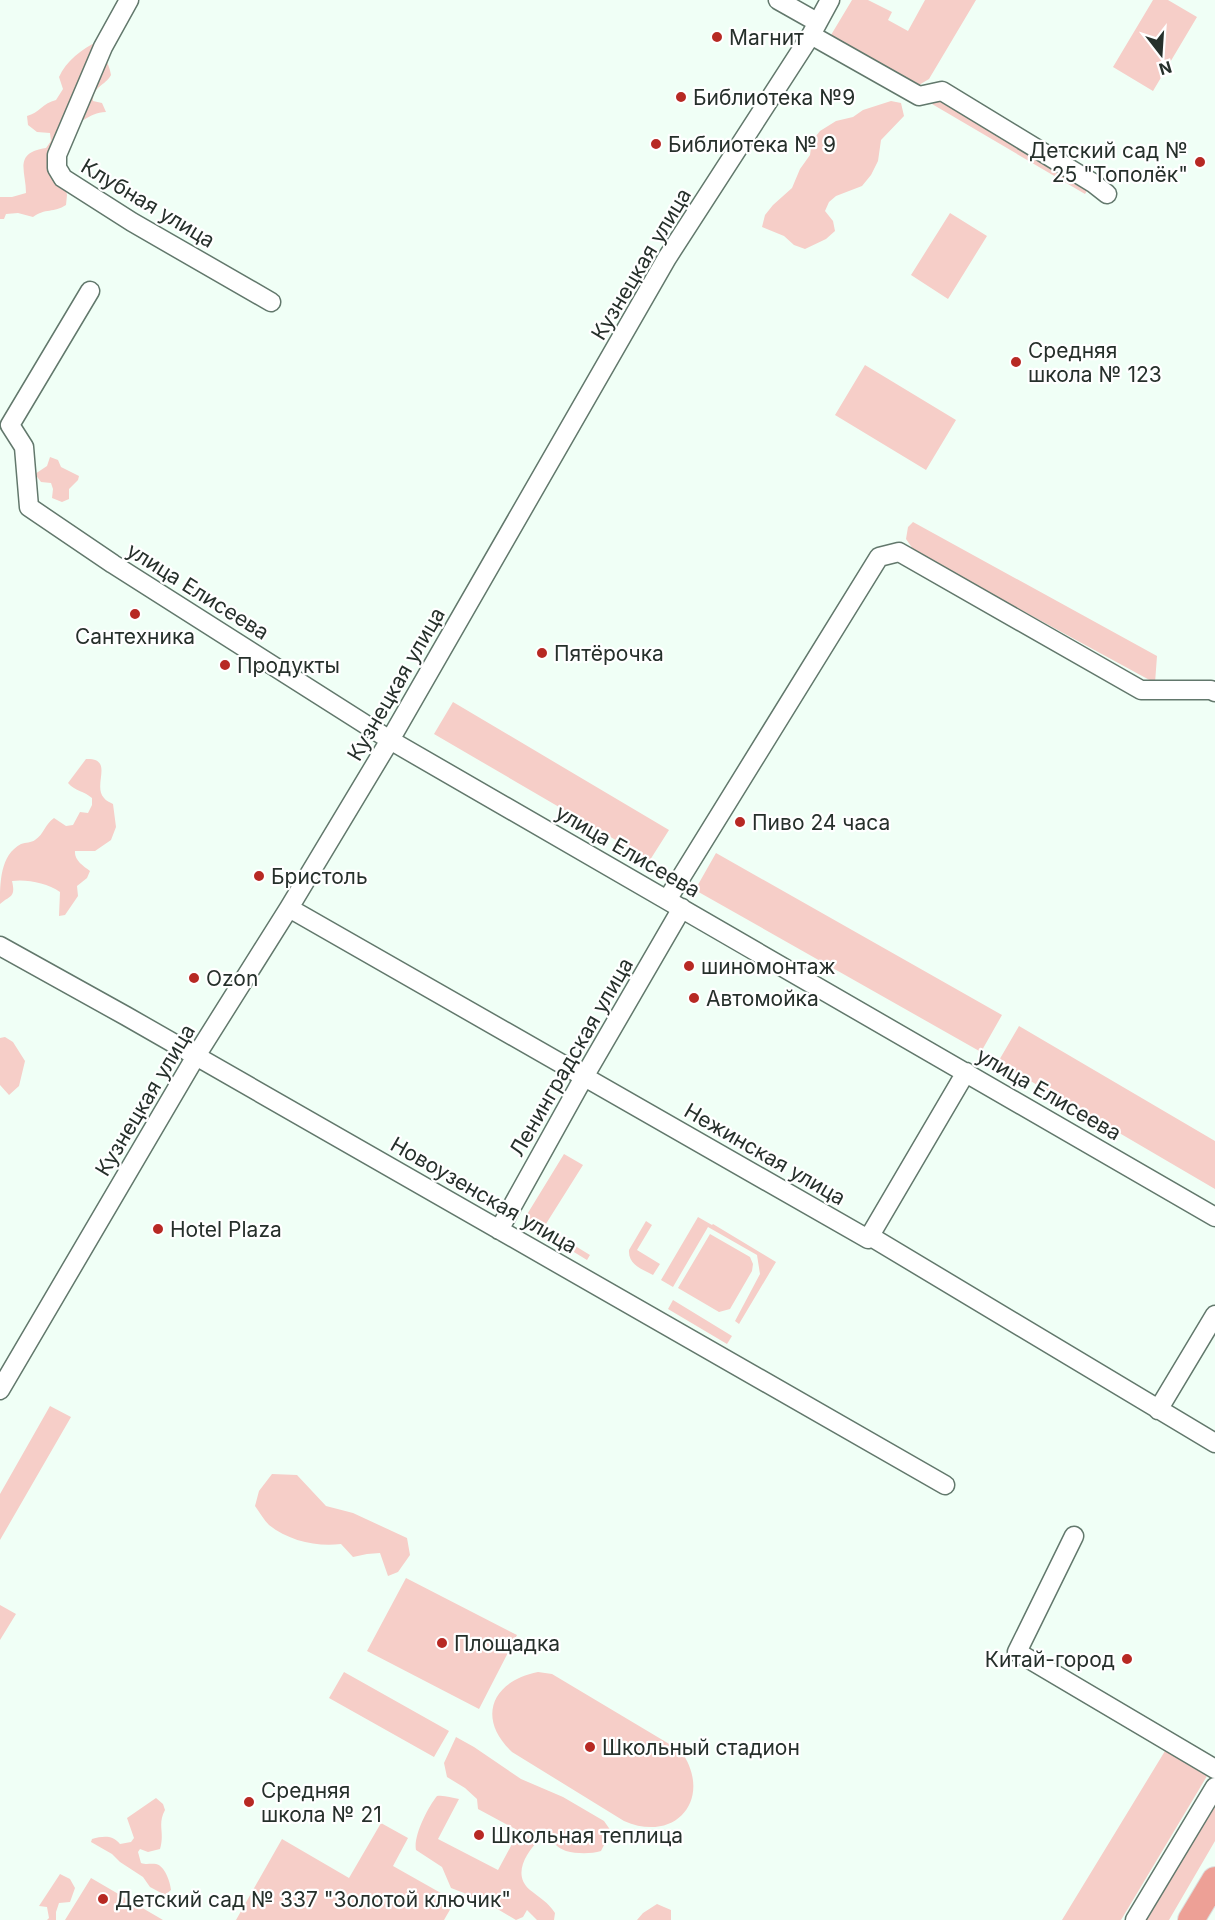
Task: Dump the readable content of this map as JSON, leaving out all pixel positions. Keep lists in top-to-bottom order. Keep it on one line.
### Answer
{"streets":{"street":["Клубная улица","Кузнецкая улица","улица Елисеева","Ленинградская улица","Нежинская улица","Новоузенская улица"]},"crossings":[["Кузнецкая улица","улица Елисеева"],["Кузнецкая улица","Нежинская улица"],["Кузнецкая улица","Новоузенская улица"],["улица Елисеева","Ленинградская улица"],["Ленинградская улица","Нежинская улица"],["Ленинградская улица","Новоузенская улица"]],"places":["Магнит","Библиотека №9","Библиотека № 9","Детский сад № 25 \"Тополёк\"","Средняя школа № 123","Сантехника","Пятёрочка","Продукты","Пиво 24 часа","Бристоль","шиномонтаж","Ozon","Автомойка","Hotel Plaza","Площадка","Китай-город","Школьный стадион","Средняя школа № 21","Школьная теплица","Детский сад № 337 \"Золотой ключик\""],"north":"bottom"}
